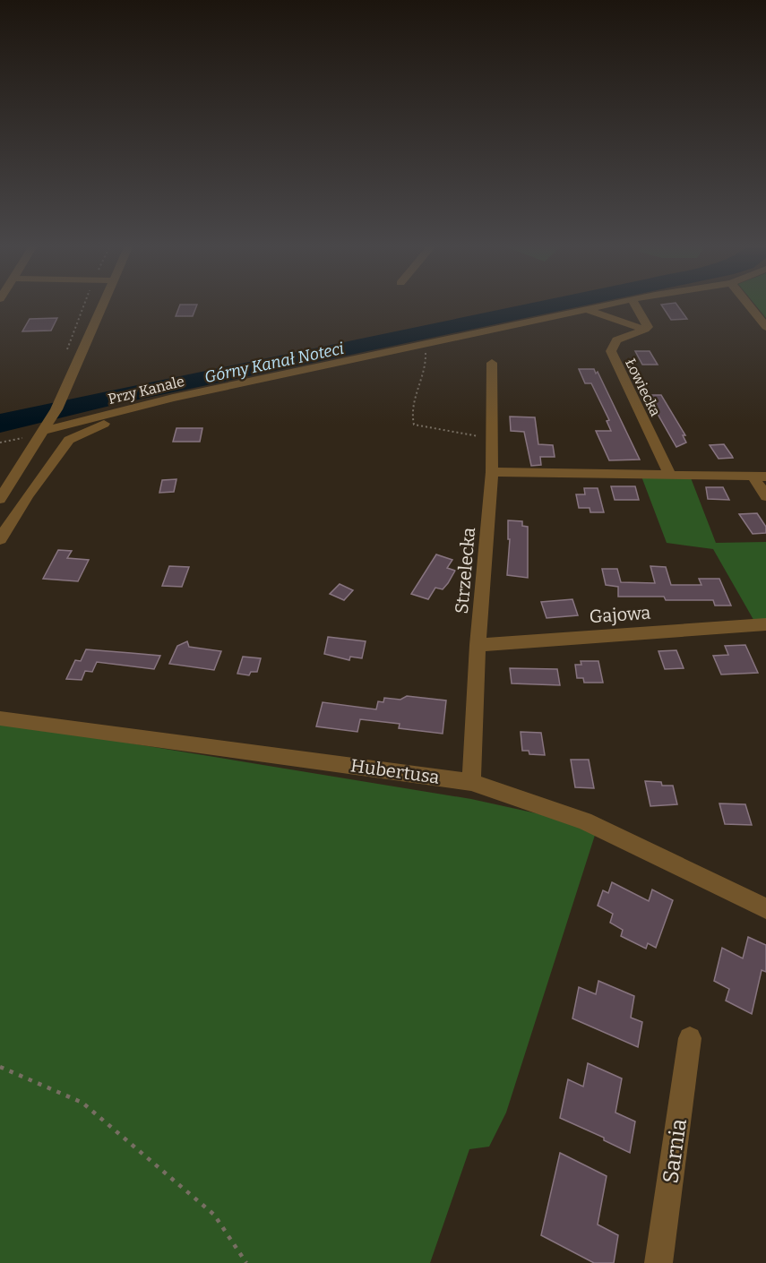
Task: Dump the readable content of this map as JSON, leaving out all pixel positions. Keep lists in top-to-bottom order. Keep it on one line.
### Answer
{"streets":{"street":["Łowiecka","Przy Kanale","Strzelecka","Gajowa","Hubertusa","Sarnia"]},"crossings":[["Strzelecka","Gajowa"],["Strzelecka","Hubertusa"]],"water":["Górny Kanał Noteci"]}
